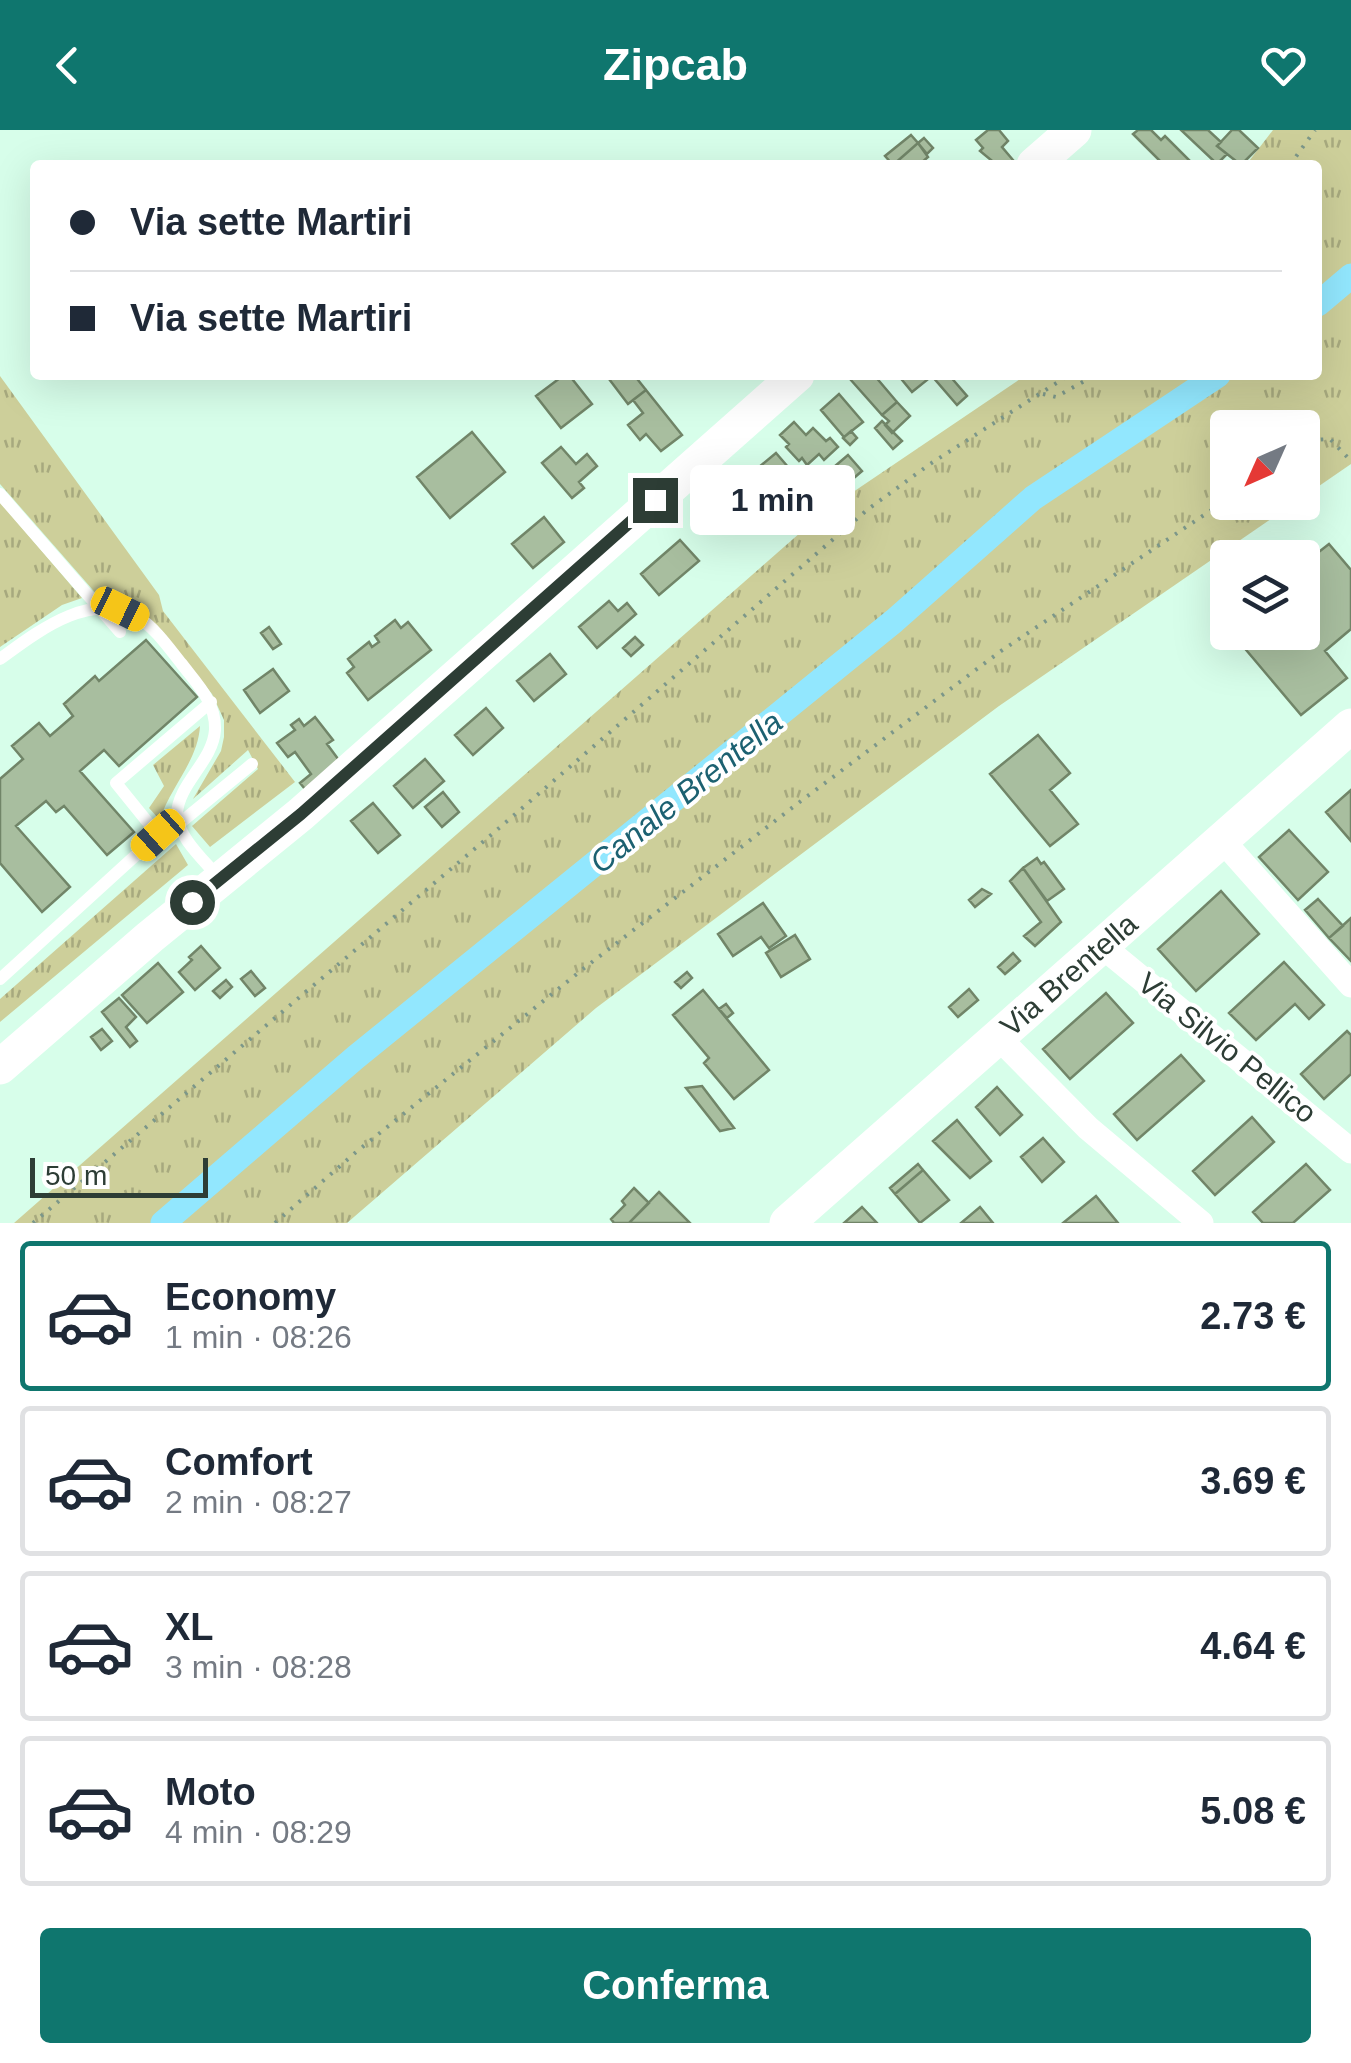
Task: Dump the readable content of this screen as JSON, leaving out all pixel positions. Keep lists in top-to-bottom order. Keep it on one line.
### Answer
{"streets":{"main road":["Via Brentella"],"street":["Via Silvio Pellico"]},"crossings":[["Via Brentella","Via Silvio Pellico"]],"water":["Canale Brentella"],"scale_bar":"50 m","north":"bottom left","page":{"header":"Zipcab","banner":["Via sette Martiri","Via sette Martiri"],"bubble":"1 min","scale":"50 m","list":[{"name":"Economy","note":"1 min · 08:26","value":"2.73 €"},{"name":"Comfort","note":"2 min · 08:27","value":"3.69 €"},{"name":"XL","note":"3 min · 08:28","value":"4.64 €"},{"name":"Moto","note":"4 min · 08:29","value":"5.08 €"}],"buttons":"Conferma"}}
